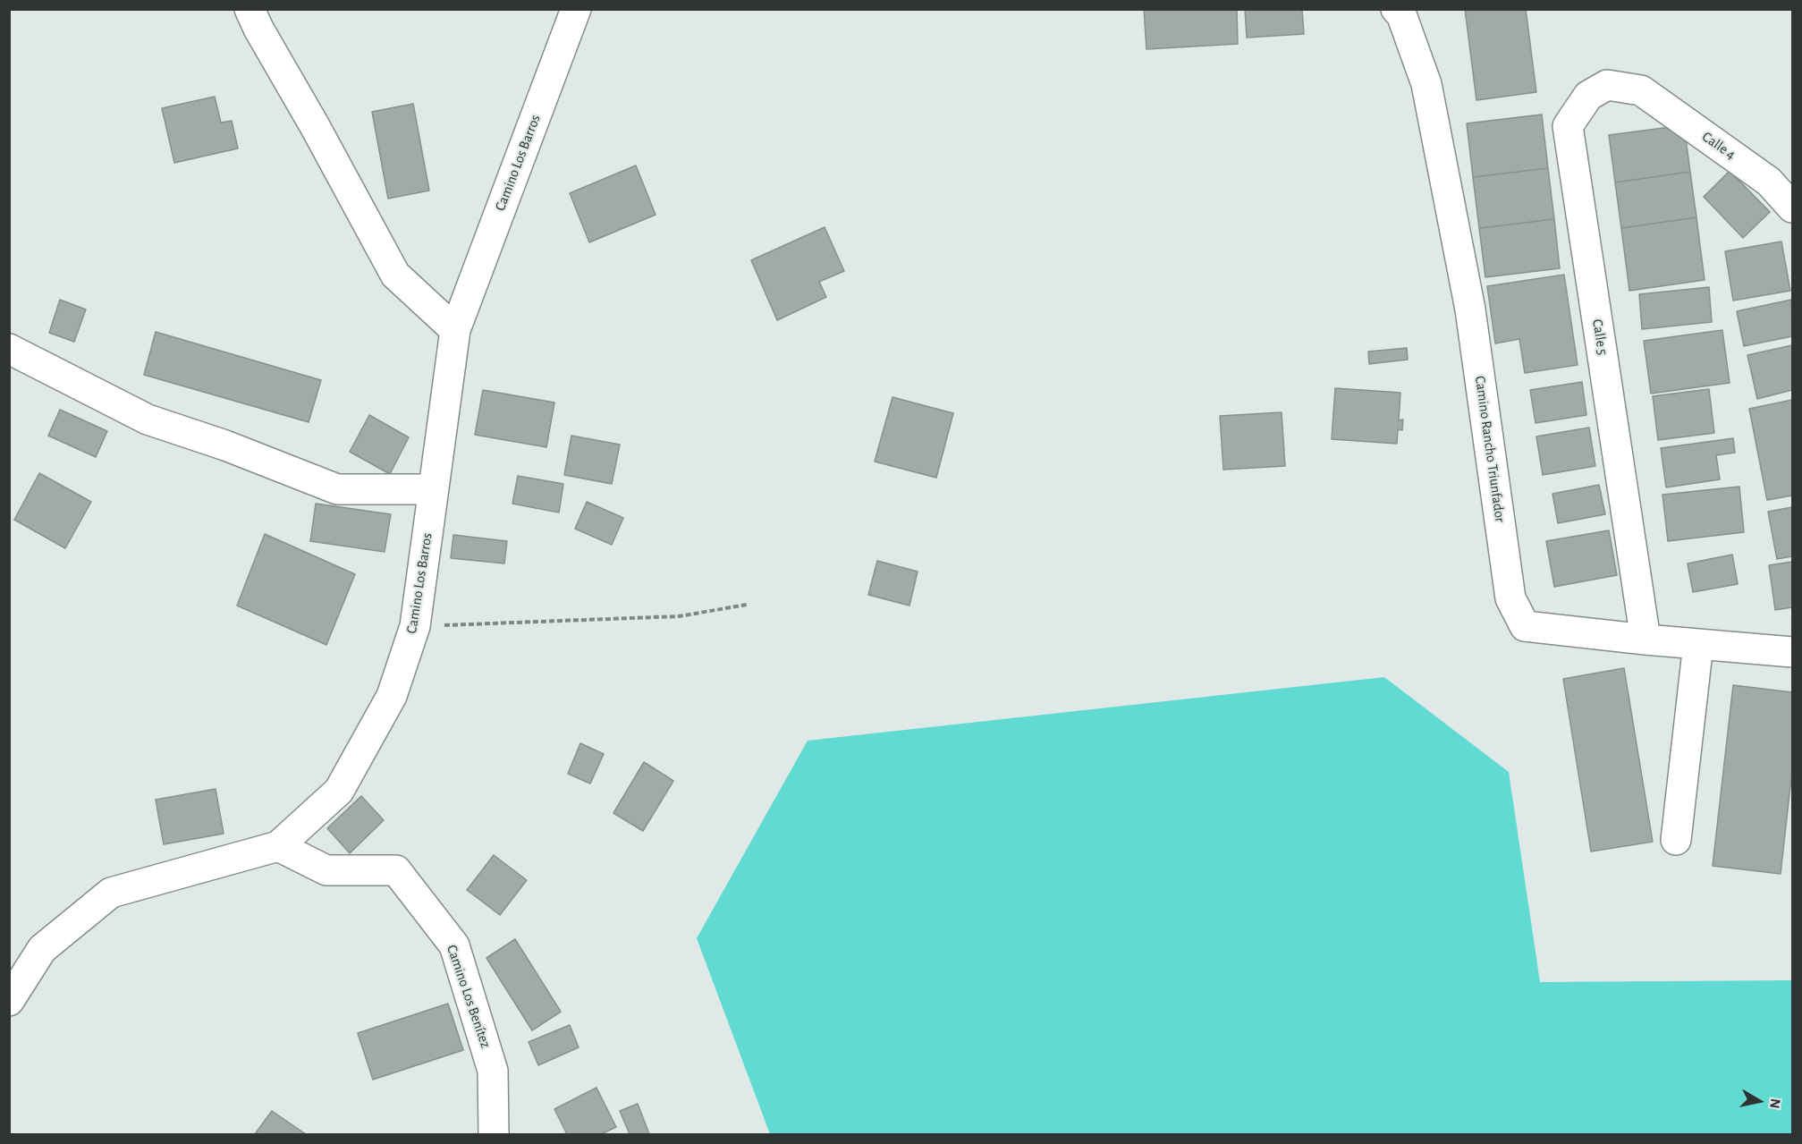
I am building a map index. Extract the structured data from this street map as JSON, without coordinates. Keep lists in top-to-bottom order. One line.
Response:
{"streets":{"street":["Calle 4","Camino Los Barros","Calle 5","Camino Rancho Triunfador","Camino Los Benítez"]},"crossings":[["Calle 4","Calle 5"],["Camino Los Barros","Camino Los Benítez"],["Calle 5","Camino Rancho Triunfador"]],"north":"right"}
